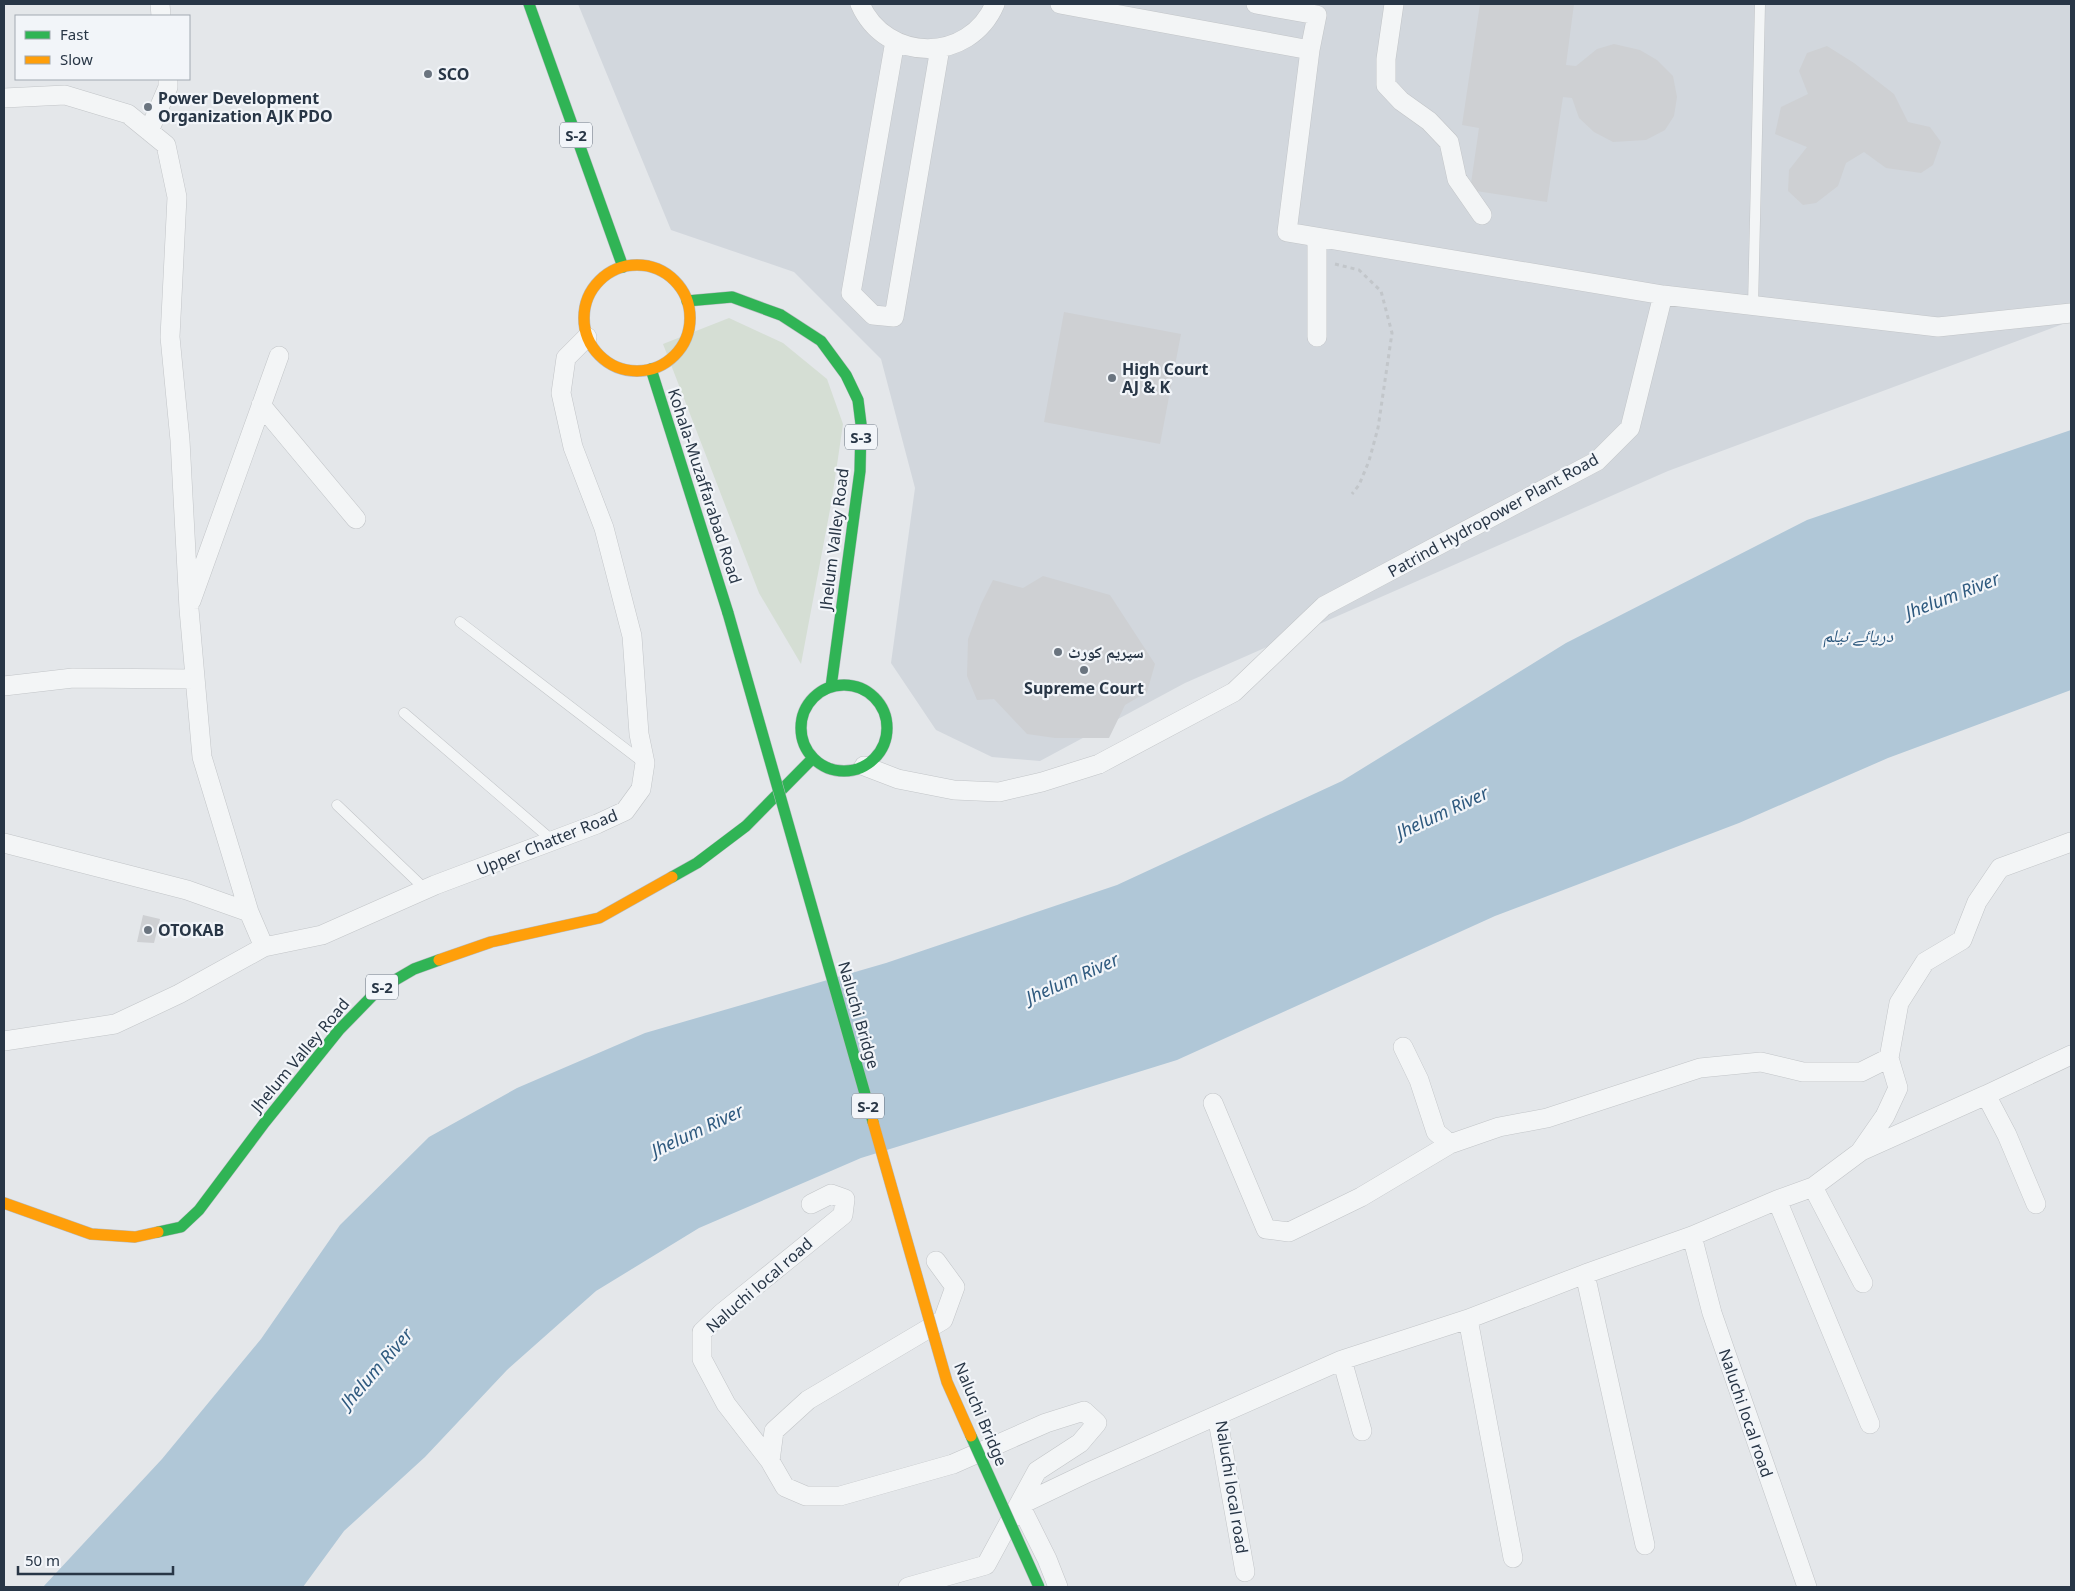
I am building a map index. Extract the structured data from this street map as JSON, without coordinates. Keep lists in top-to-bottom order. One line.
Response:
{"streets":{"highway":["S-2","S-3","Kohala-Muzaffarabad Road","Jhelum Valley Road","Naluchi Bridge"],"street":["Patrind Hydropower Plant Road","Upper Chatter Road","Naluchi local road"]},"crossings":[["S-2","Kohala-Muzaffarabad Road"],["S-2","Jhelum Valley Road"],["S-2","Upper Chatter Road"],["Kohala-Muzaffarabad Road","Jhelum Valley Road"],["Kohala-Muzaffarabad Road","Upper Chatter Road"],["Kohala-Muzaffarabad Road","Naluchi Bridge"],["Patrind Hydropower Plant Road","Jhelum Valley Road"],["Jhelum Valley Road","Upper Chatter Road"]],"water":["Jhelum River","دریائے نیلم"],"places":["SCO","Power Development Organization AJK PDO","High Court AJ & K","سپریم کورٹ","Supreme Court","OTOKAB"],"legend":["Fast","Slow"],"scale_bar":"50 m"}
